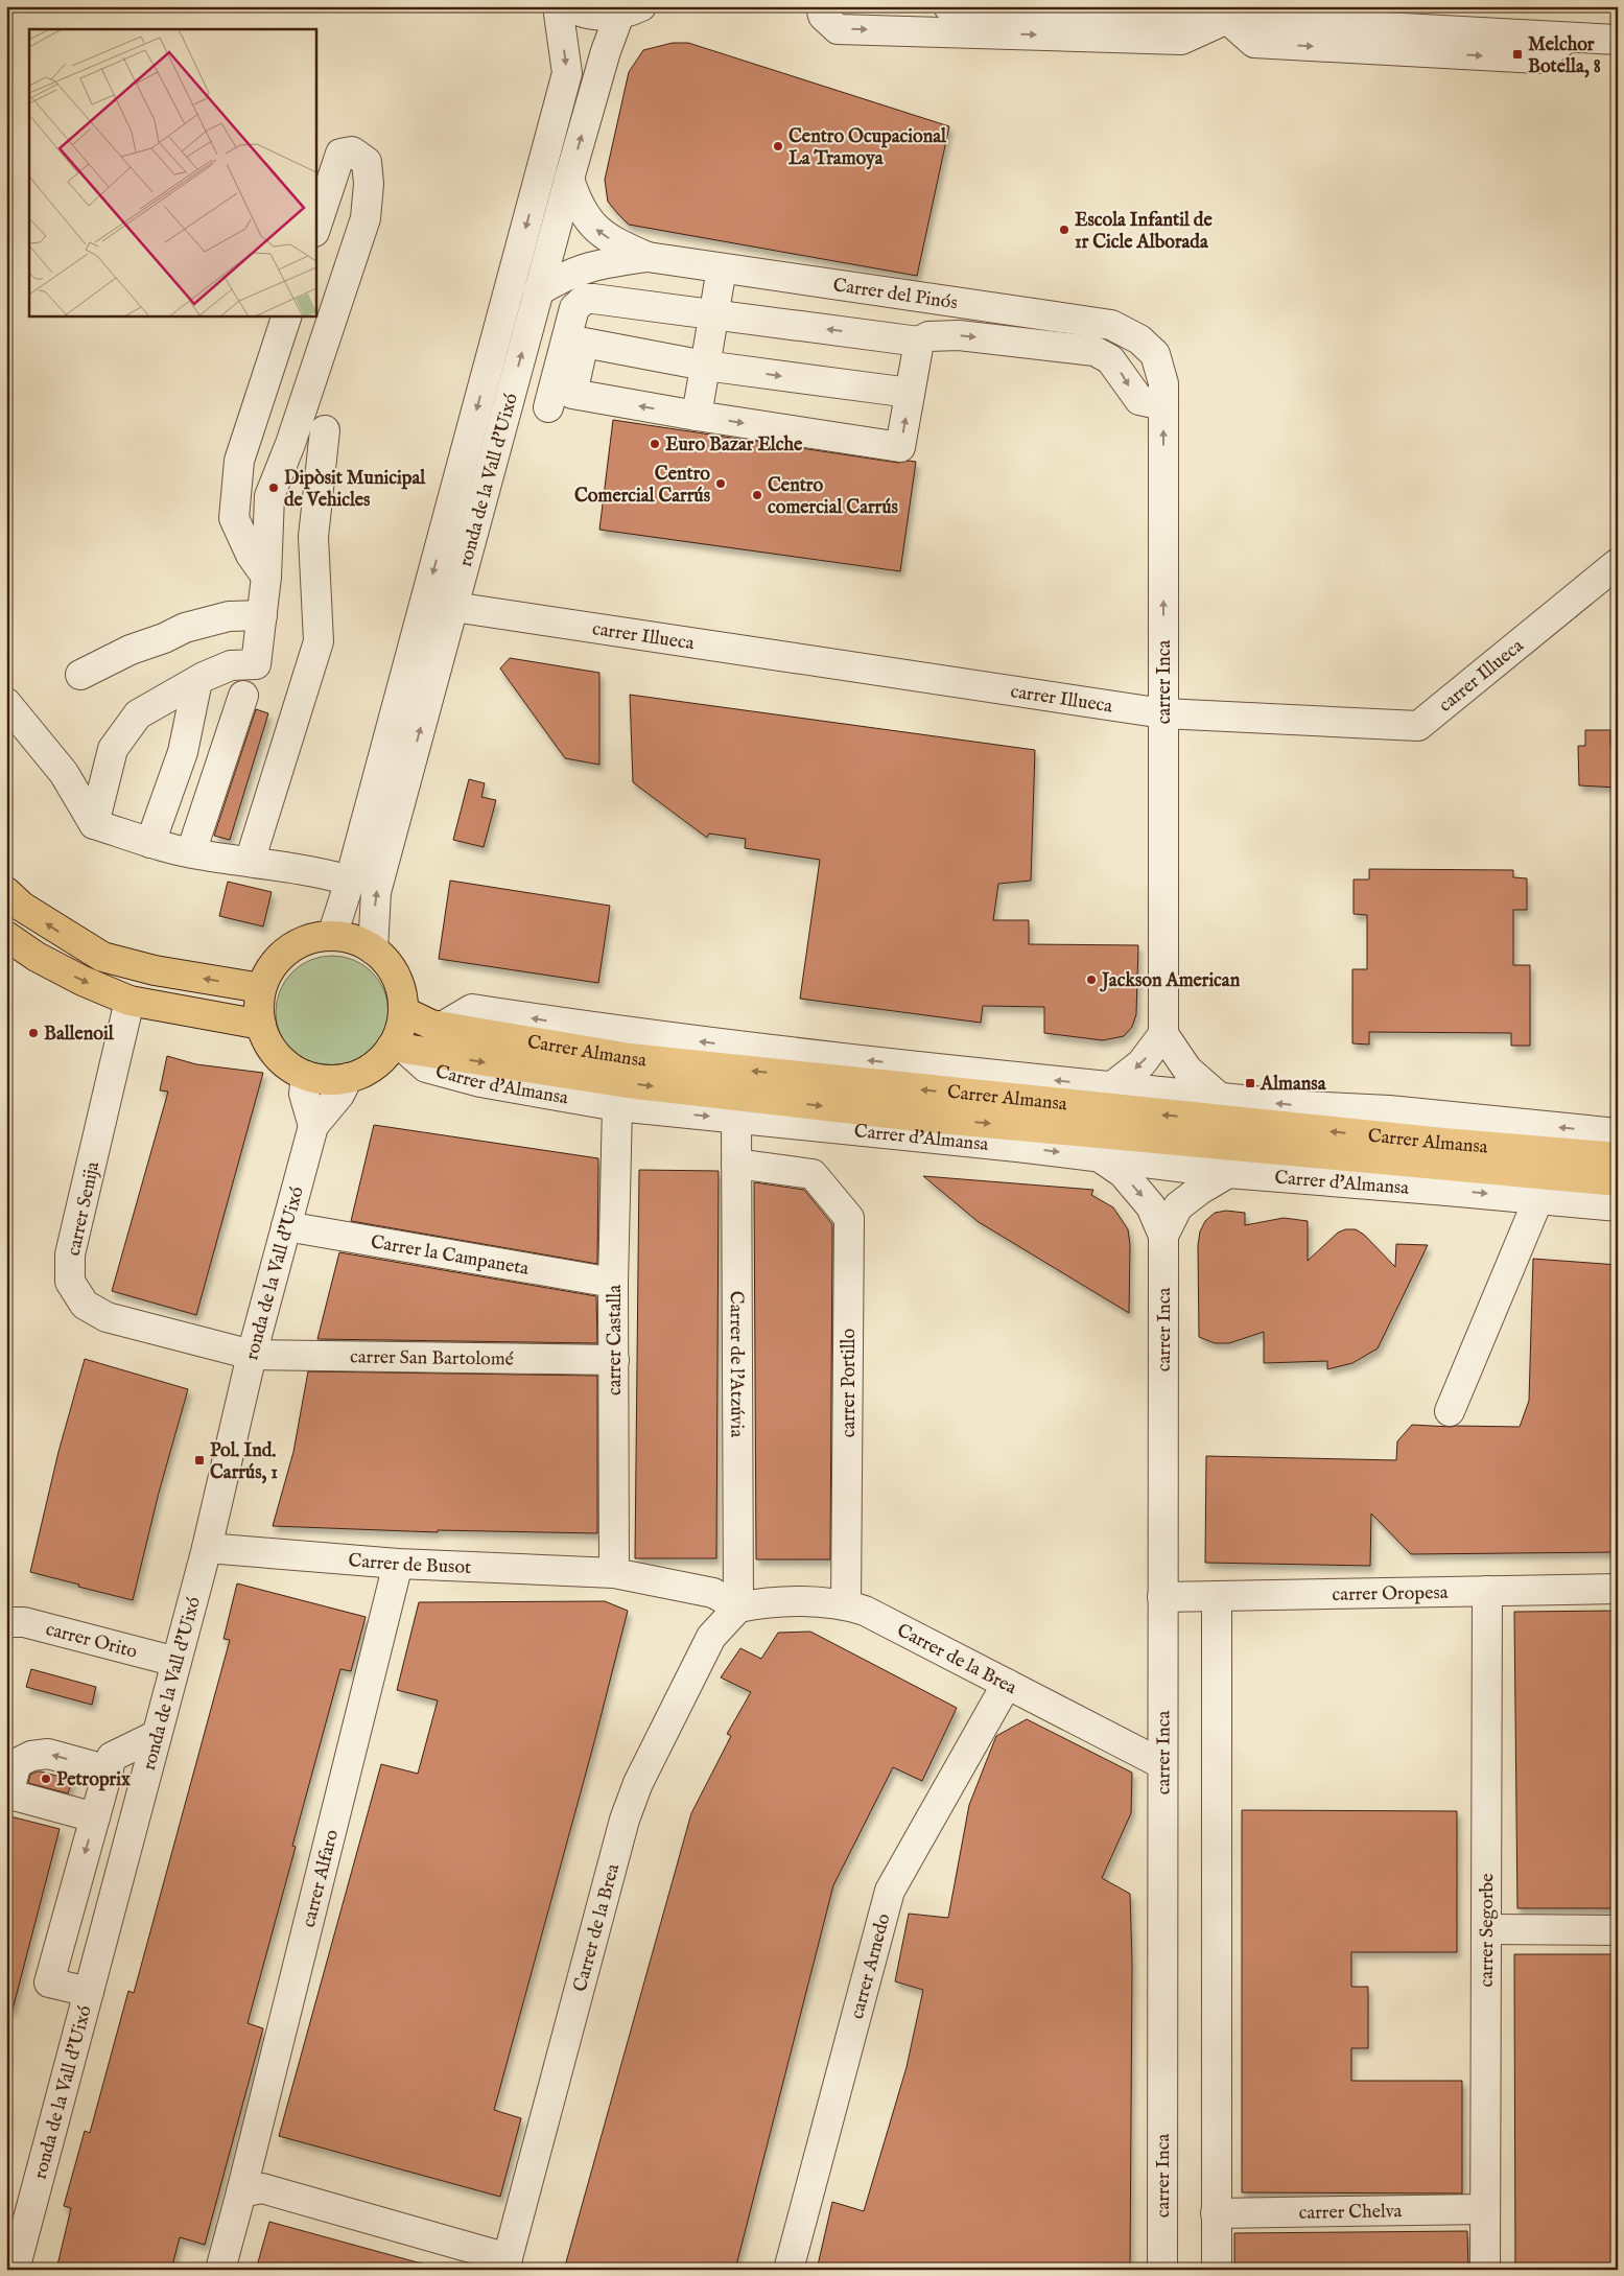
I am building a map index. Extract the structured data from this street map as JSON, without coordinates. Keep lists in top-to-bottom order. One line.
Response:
{"streets":{"main road":["Carrer Almansa","Carrer d'Almansa"],"street":["Carrer del Pinós","ronda de la Vall d'Uixó","carrer Illueca","carrer Inca","carrer Senija","Carrer la Campaneta","carrer Castalla","carrer San Bartolomé","Carrer de l'Atzúvia","carrer Portillo","Carrer de Busot","carrer Oropesa","carrer Orito","Carrer de la Brea","carrer Alfaro","carrer Segorbe","carrer Arnedo","carrer Chelva"]},"crossings":[["Carrer del Pinós","ronda de la Vall d'Uixó"],["Carrer del Pinós","carrer Inca"],["ronda de la Vall d'Uixó","carrer Illueca"],["ronda de la Vall d'Uixó","Carrer Almansa"],["ronda de la Vall d'Uixó","Carrer d'Almansa"],["ronda de la Vall d'Uixó","carrer Senija"],["ronda de la Vall d'Uixó","Carrer la Campaneta"],["ronda de la Vall d'Uixó","carrer San Bartolomé"],["ronda de la Vall d'Uixó","Carrer de Busot"],["ronda de la Vall d'Uixó","carrer Orito"],["carrer Illueca","carrer Inca"],["carrer Inca","carrer Oropesa"],["carrer Inca","Carrer de la Brea"],["Carrer Almansa","Carrer d'Almansa"],["Carrer d'Almansa","carrer Castalla"],["Carrer d'Almansa","Carrer de l'Atzúvia"],["carrer Senija","carrer San Bartolomé"],["Carrer la Campaneta","carrer Castalla"],["carrer Castalla","carrer San Bartolomé"],["carrer Castalla","Carrer de Busot"],["Carrer de l'Atzúvia","carrer Portillo"],["Carrer de l'Atzúvia","Carrer de la Brea"],["carrer Portillo","Carrer de la Brea"],["Carrer de Busot","carrer Alfaro"],["carrer Oropesa","carrer Segorbe"],["Carrer de la Brea","carrer Arnedo"],["carrer Segorbe","carrer Chelva"]],"one_way":["Carrer Almansa"],"places":{"transit":["Melchor Botella, 8","Almansa","Pol. Ind. Carrús, 1"],"other":["Centro Ocupacional La Tramoya","Escola Infantil de 1r Cicle Alborada","Euro Bazar Elche","Centro Comercial Carrús","Dipòsit Municipal de Vehicles","Centro comercial Carrús","Jackson American","Ballenoil","Petroprix"]}}
